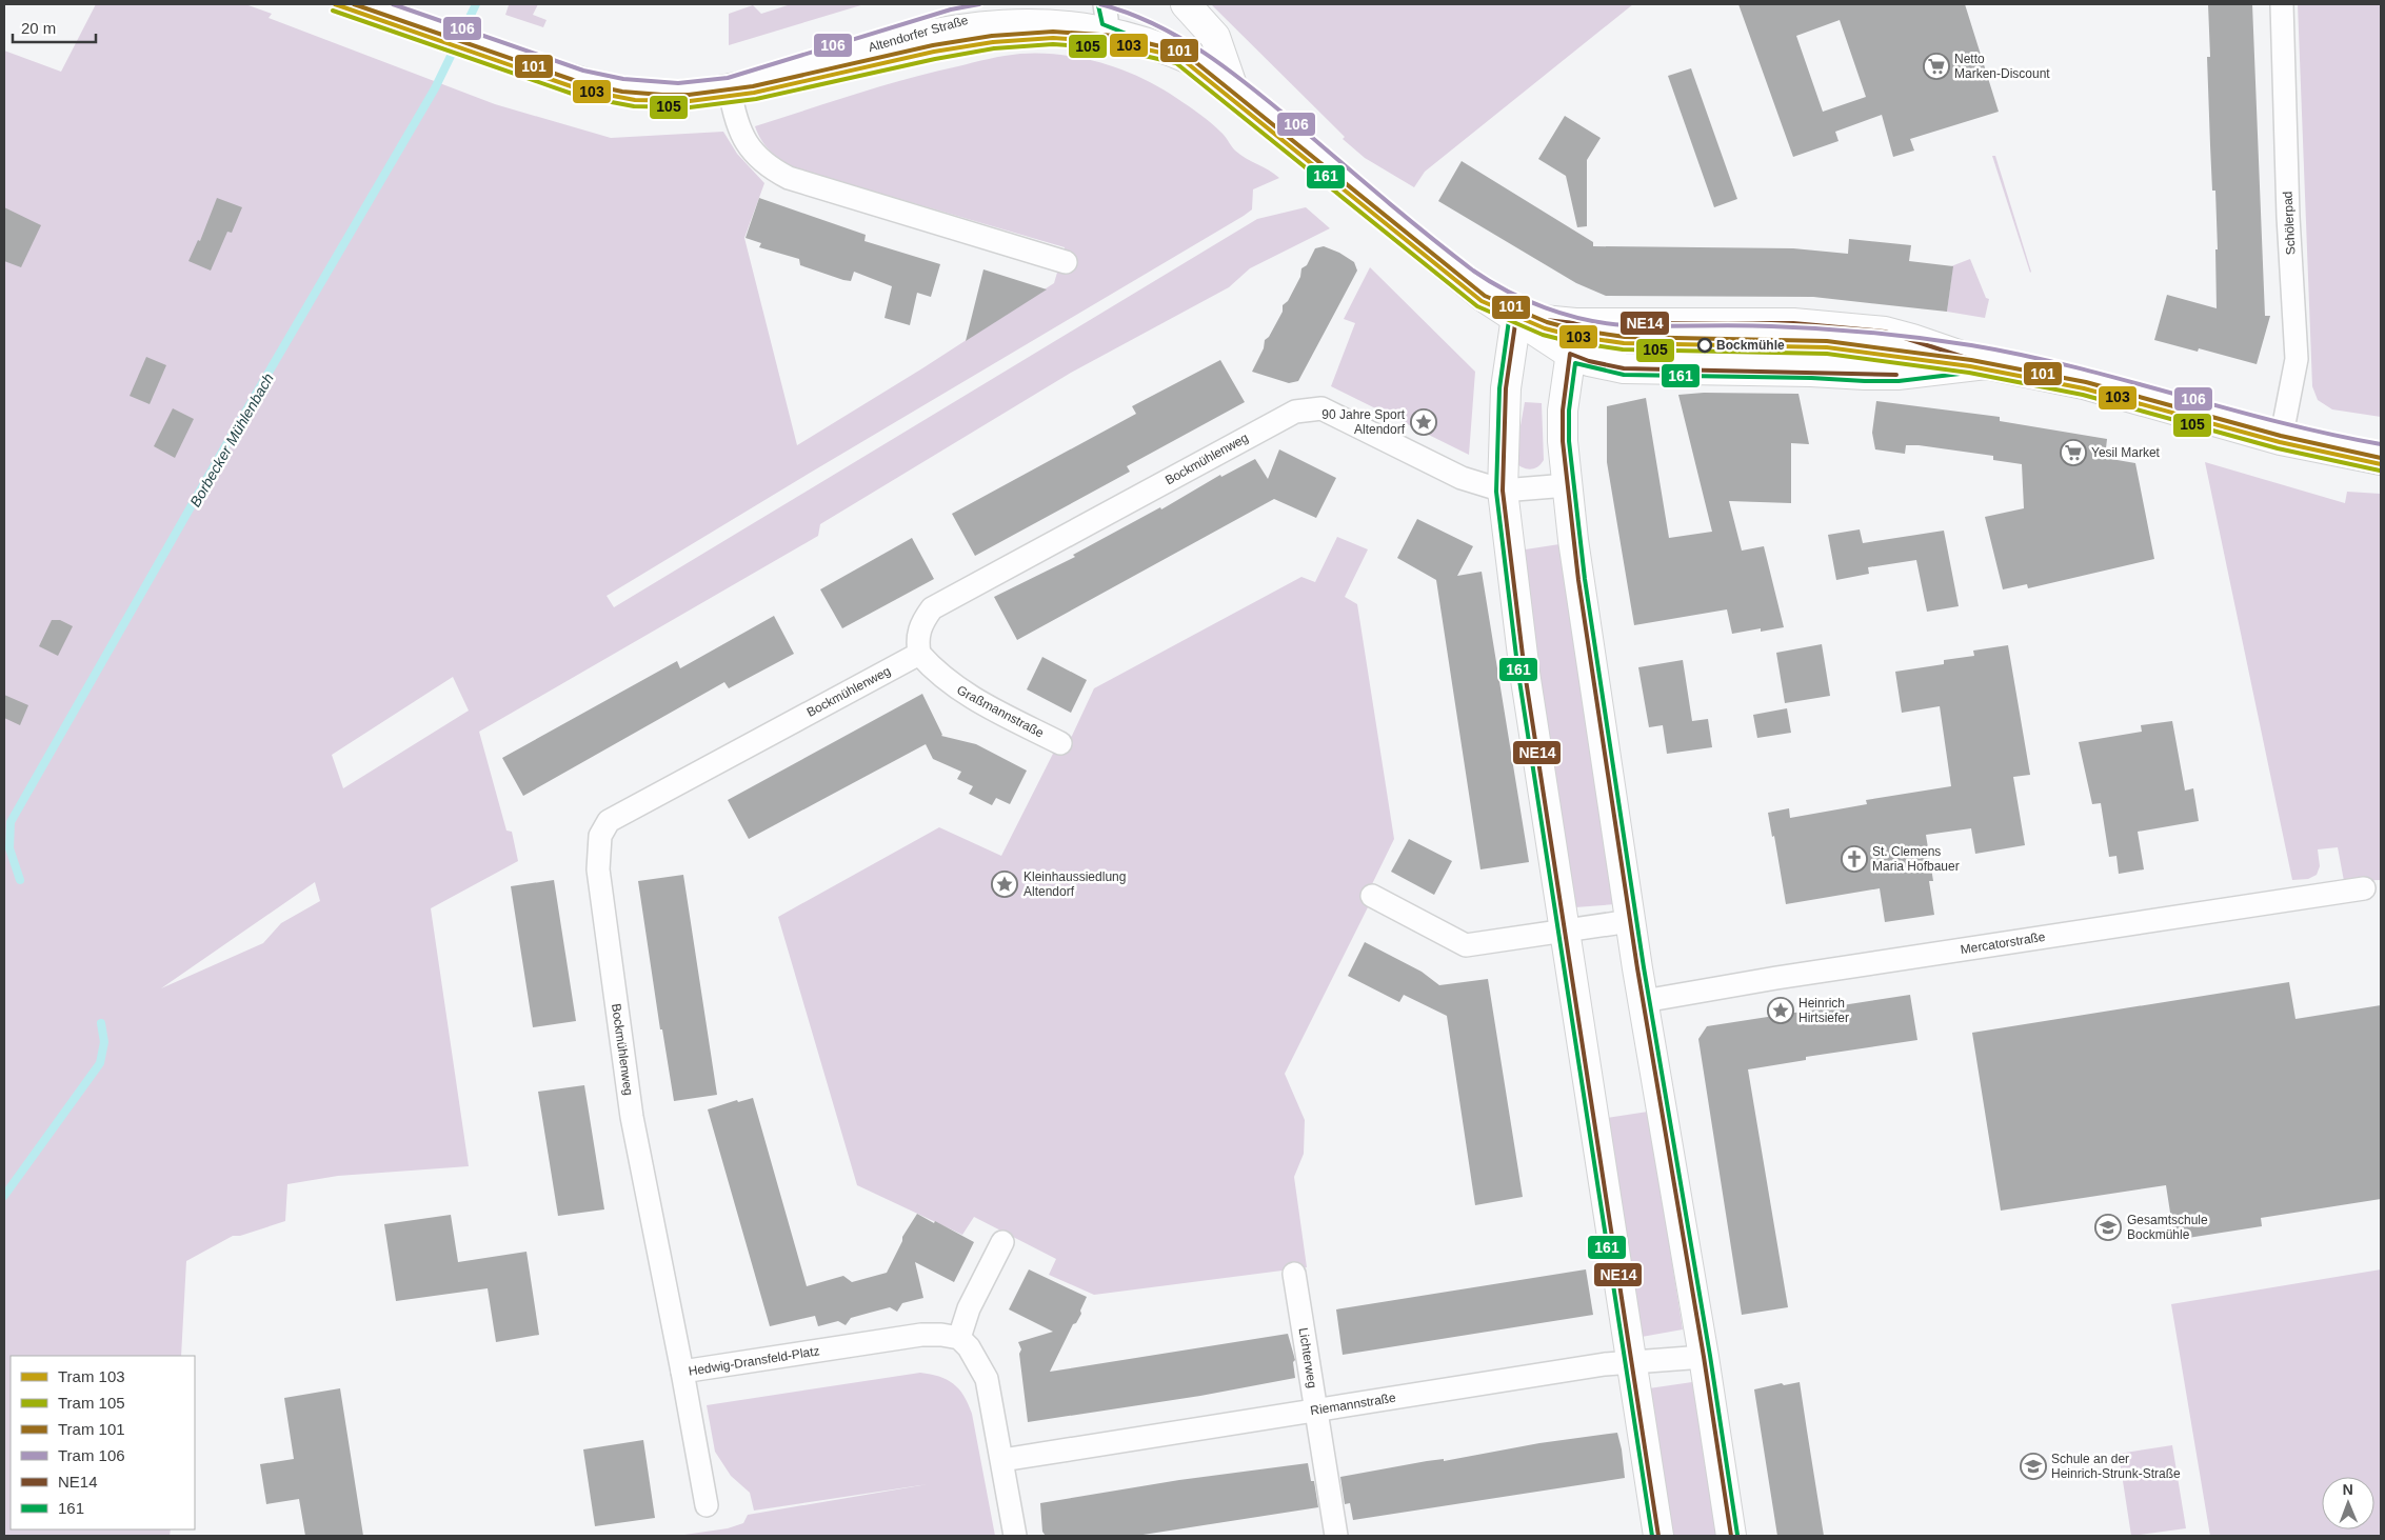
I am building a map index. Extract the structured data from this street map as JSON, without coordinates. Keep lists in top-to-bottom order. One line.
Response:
{"streets":{"main road":["Altendorfer Straße"],"street":["Schölerpad","Bockmühlenweg","Graßmannstraße","Mercatorstraße","Lichterweg","Hedwig-Dransfeld-Platz","Riemannstraße"]},"crossings":[["Altendorfer Straße","Schölerpad"],["Bockmühlenweg","Graßmannstraße"],["Bockmühlenweg","Hedwig-Dransfeld-Platz"],["Lichterweg","Riemannstraße"]],"water":["Borbecker Mühlenbach"],"places":{"supermarket":["Netto Marken-Discount","Yesil Market"],"other":["Bockmühle"],"place":["90 Jahre Sport Altendorf","Kleinhaussiedlung Altendorf","Heinrich Hirtsiefer"],"church":["St. Clemens Maria Hofbauer"],"school or university":["Gesamtschule Bockmühle","Schule an der Heinrich-Strunk-Straße"]},"lines":["tram line 103","tram line 101","tram line 106","transit line 161","tram line 105","transit line NE14"],"legend":["Tram 103","Tram 105","Tram 101","Tram 106","NE14","161"],"scale_bar":"20 m","north":"top"}
